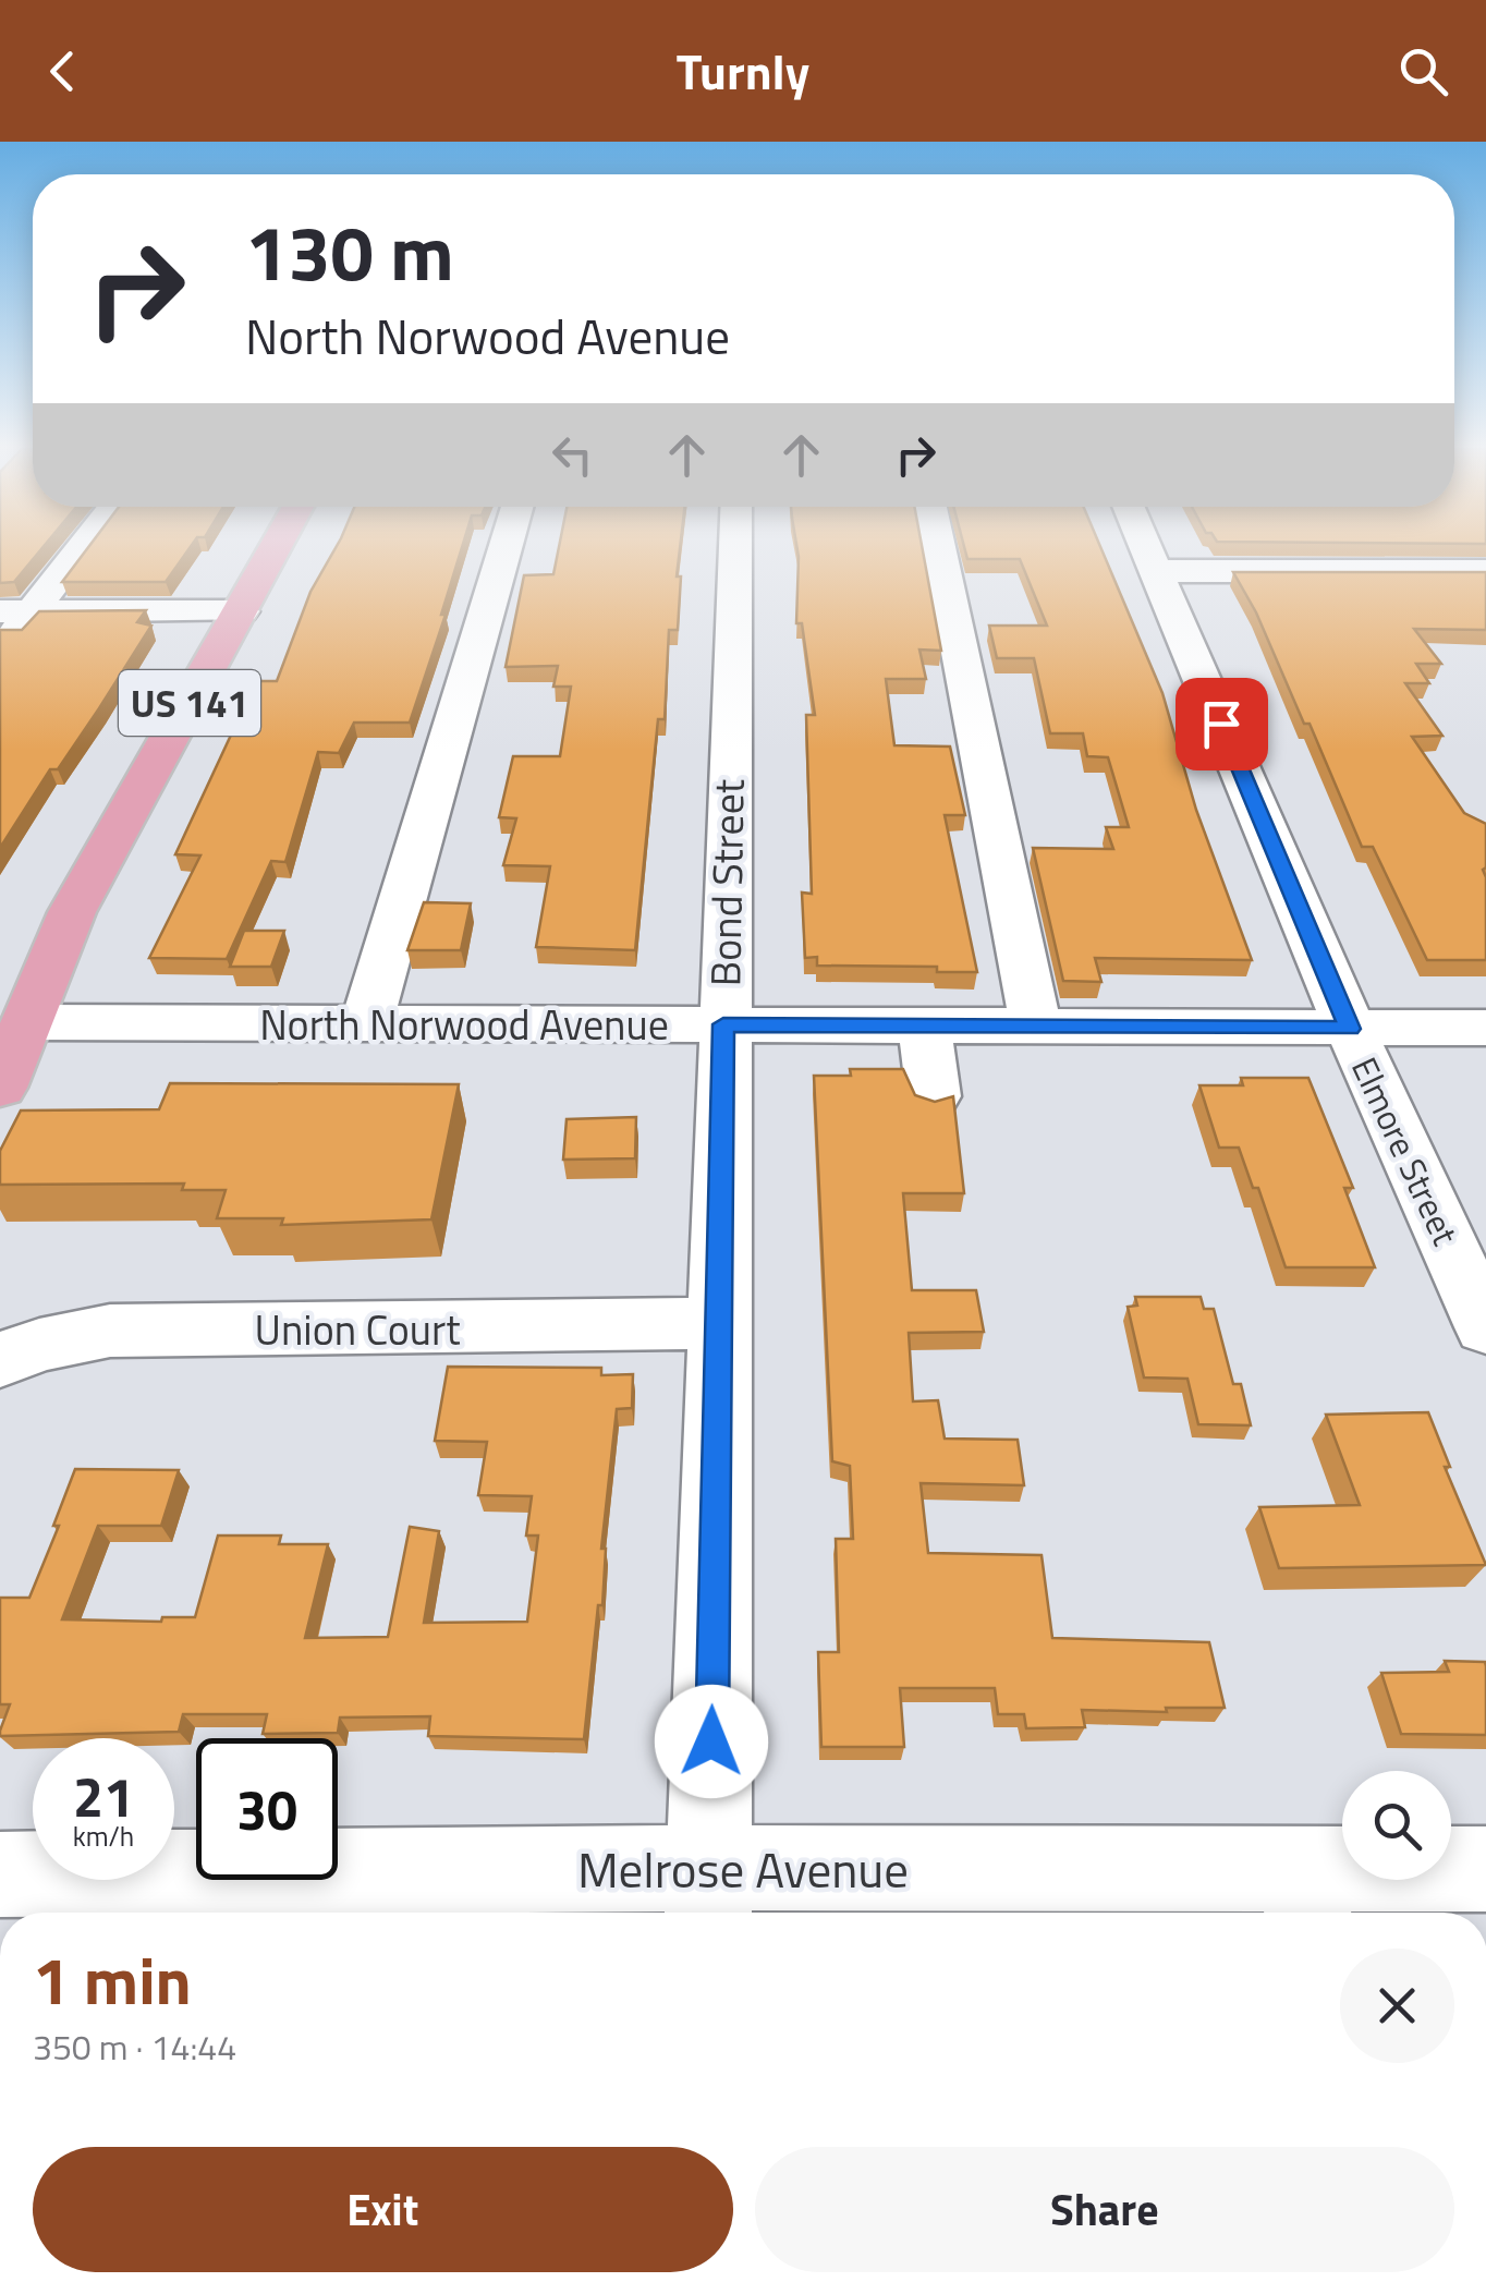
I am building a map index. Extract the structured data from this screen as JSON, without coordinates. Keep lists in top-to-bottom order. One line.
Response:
{"streets":{"main road":["US 141"],"street":["Bond Street","North Norwood Avenue","Elmore Street","Union Court","Melrose Avenue"]},"crossings":[["US 141","North Norwood Avenue"],["Bond Street","North Norwood Avenue"],["Bond Street","Union Court"],["Bond Street","Melrose Avenue"],["North Norwood Avenue","Elmore Street"]],"page":{"header":"Turnly","turn":["130 m","North Norwood Avenue"],"speed":"21 km/h","limit":"30","heading":["1 min","350 m · 14:44"],"buttons":["Exit","Share"]}}
